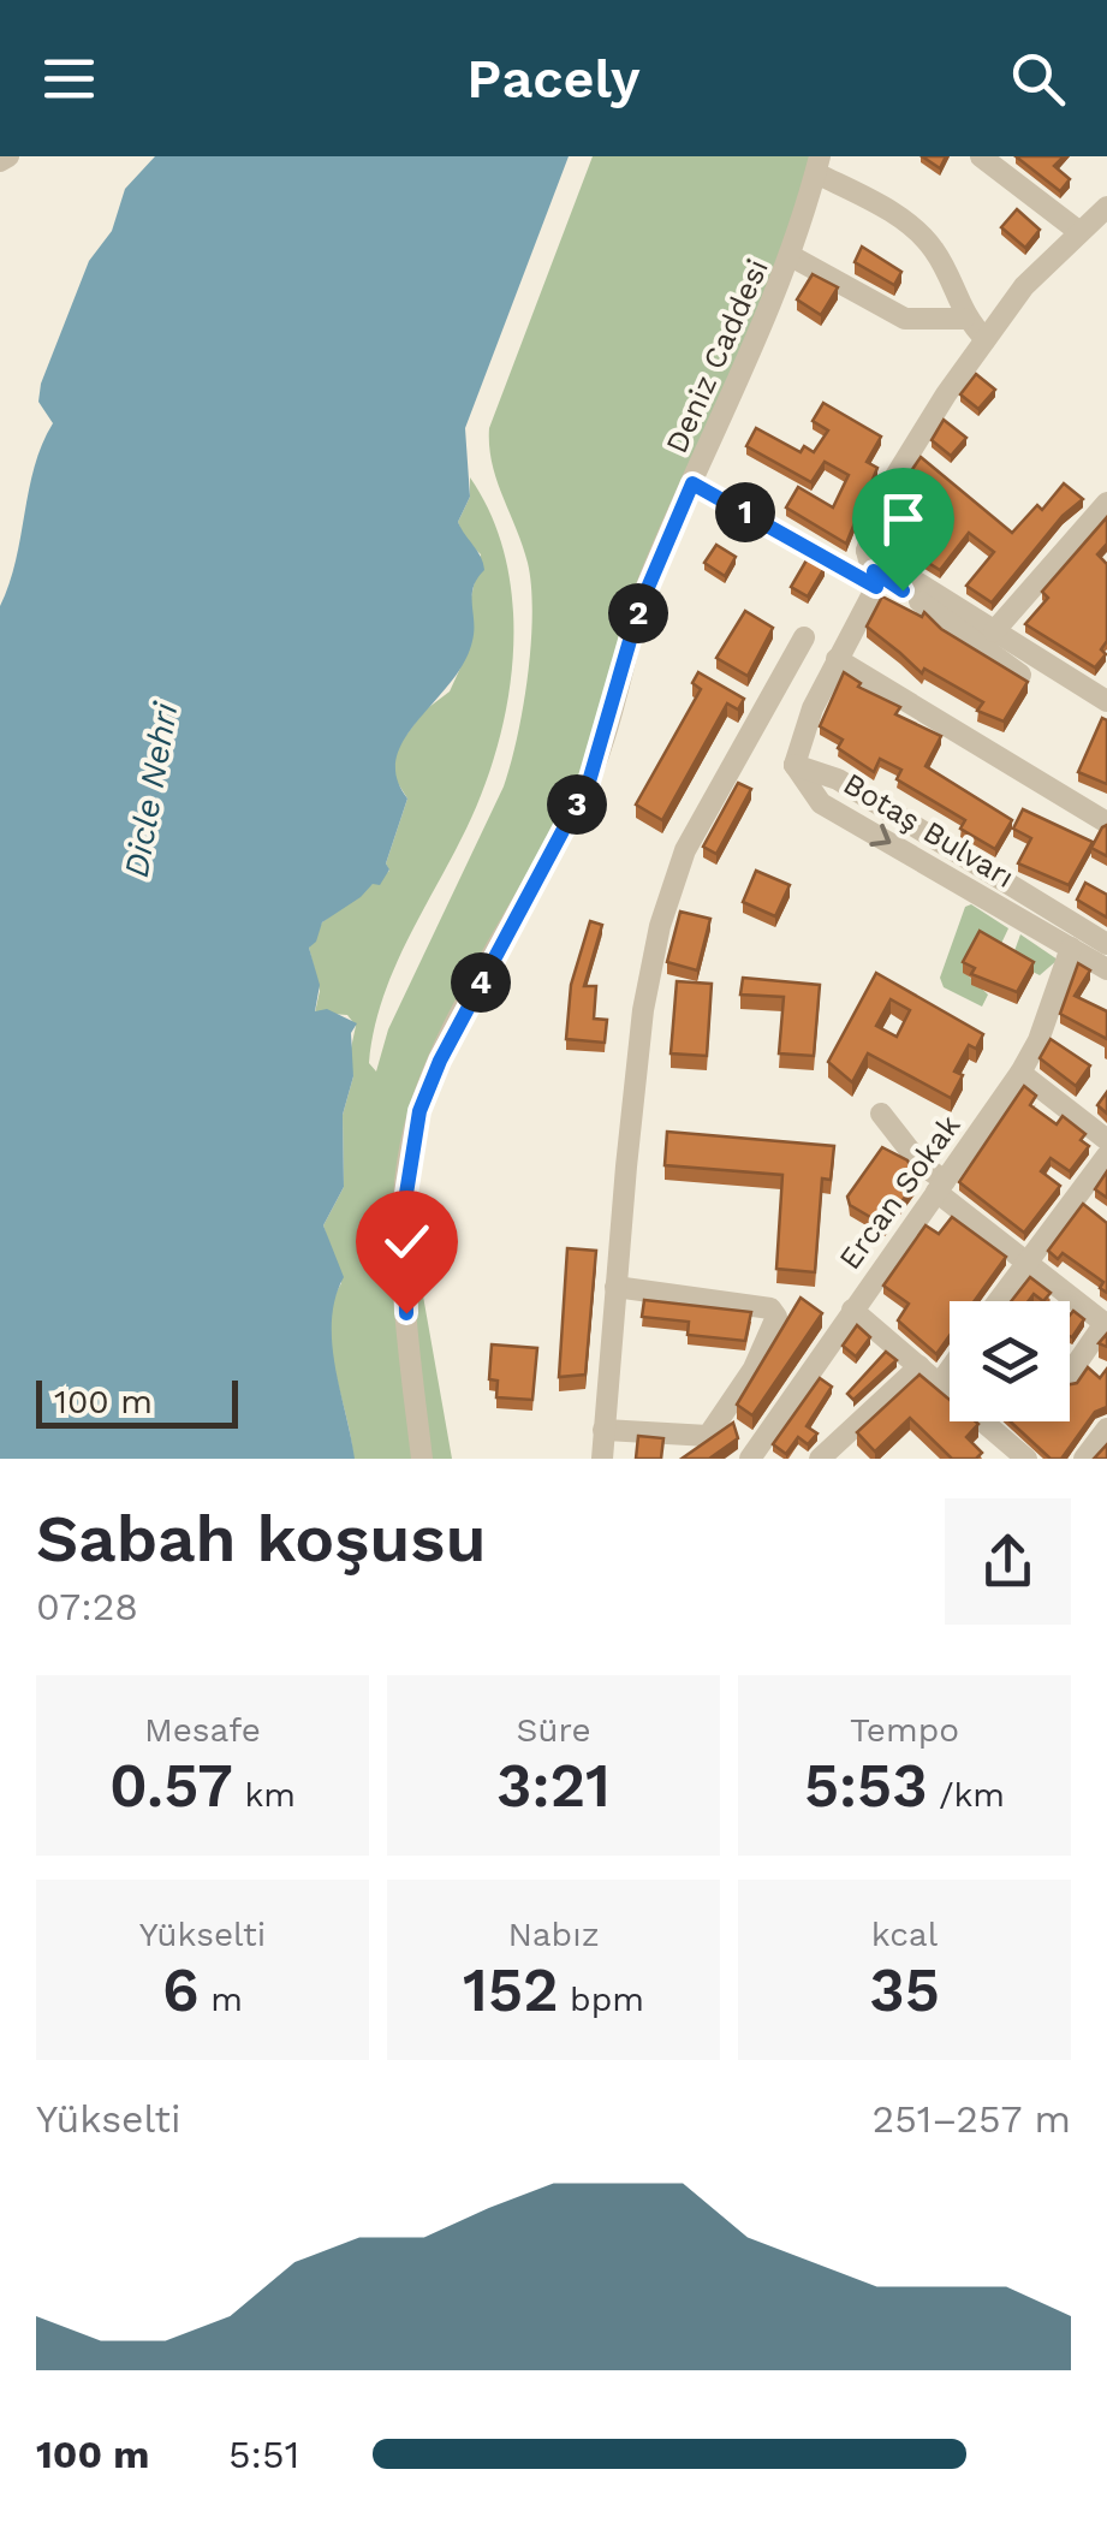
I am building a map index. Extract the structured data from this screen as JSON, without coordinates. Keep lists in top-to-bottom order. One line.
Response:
{"streets":{"street":["Deniz Caddesi","Botaş Bulvarı","Ercan Sokak"]},"crossings":[["Botaş Bulvarı","Ercan Sokak"]],"water":["Dicle Nehri"],"scale_bar":"100 m","page":{"header":"Pacely","pins":["1","2","3","4"],"scale":"100 m","heading":["Sabah koşusu","07:28"],"stats":[["Mesafe","0.57 km"],["Süre","3:21"],["Tempo","5:53 /km"],["Yükselti","6 m"],["Nabız","152 bpm"],["kcal","35"]],"chart":["Yükselti","251–257 m"],"list":[{"name":"100 m","note":"5:51"}]}}
